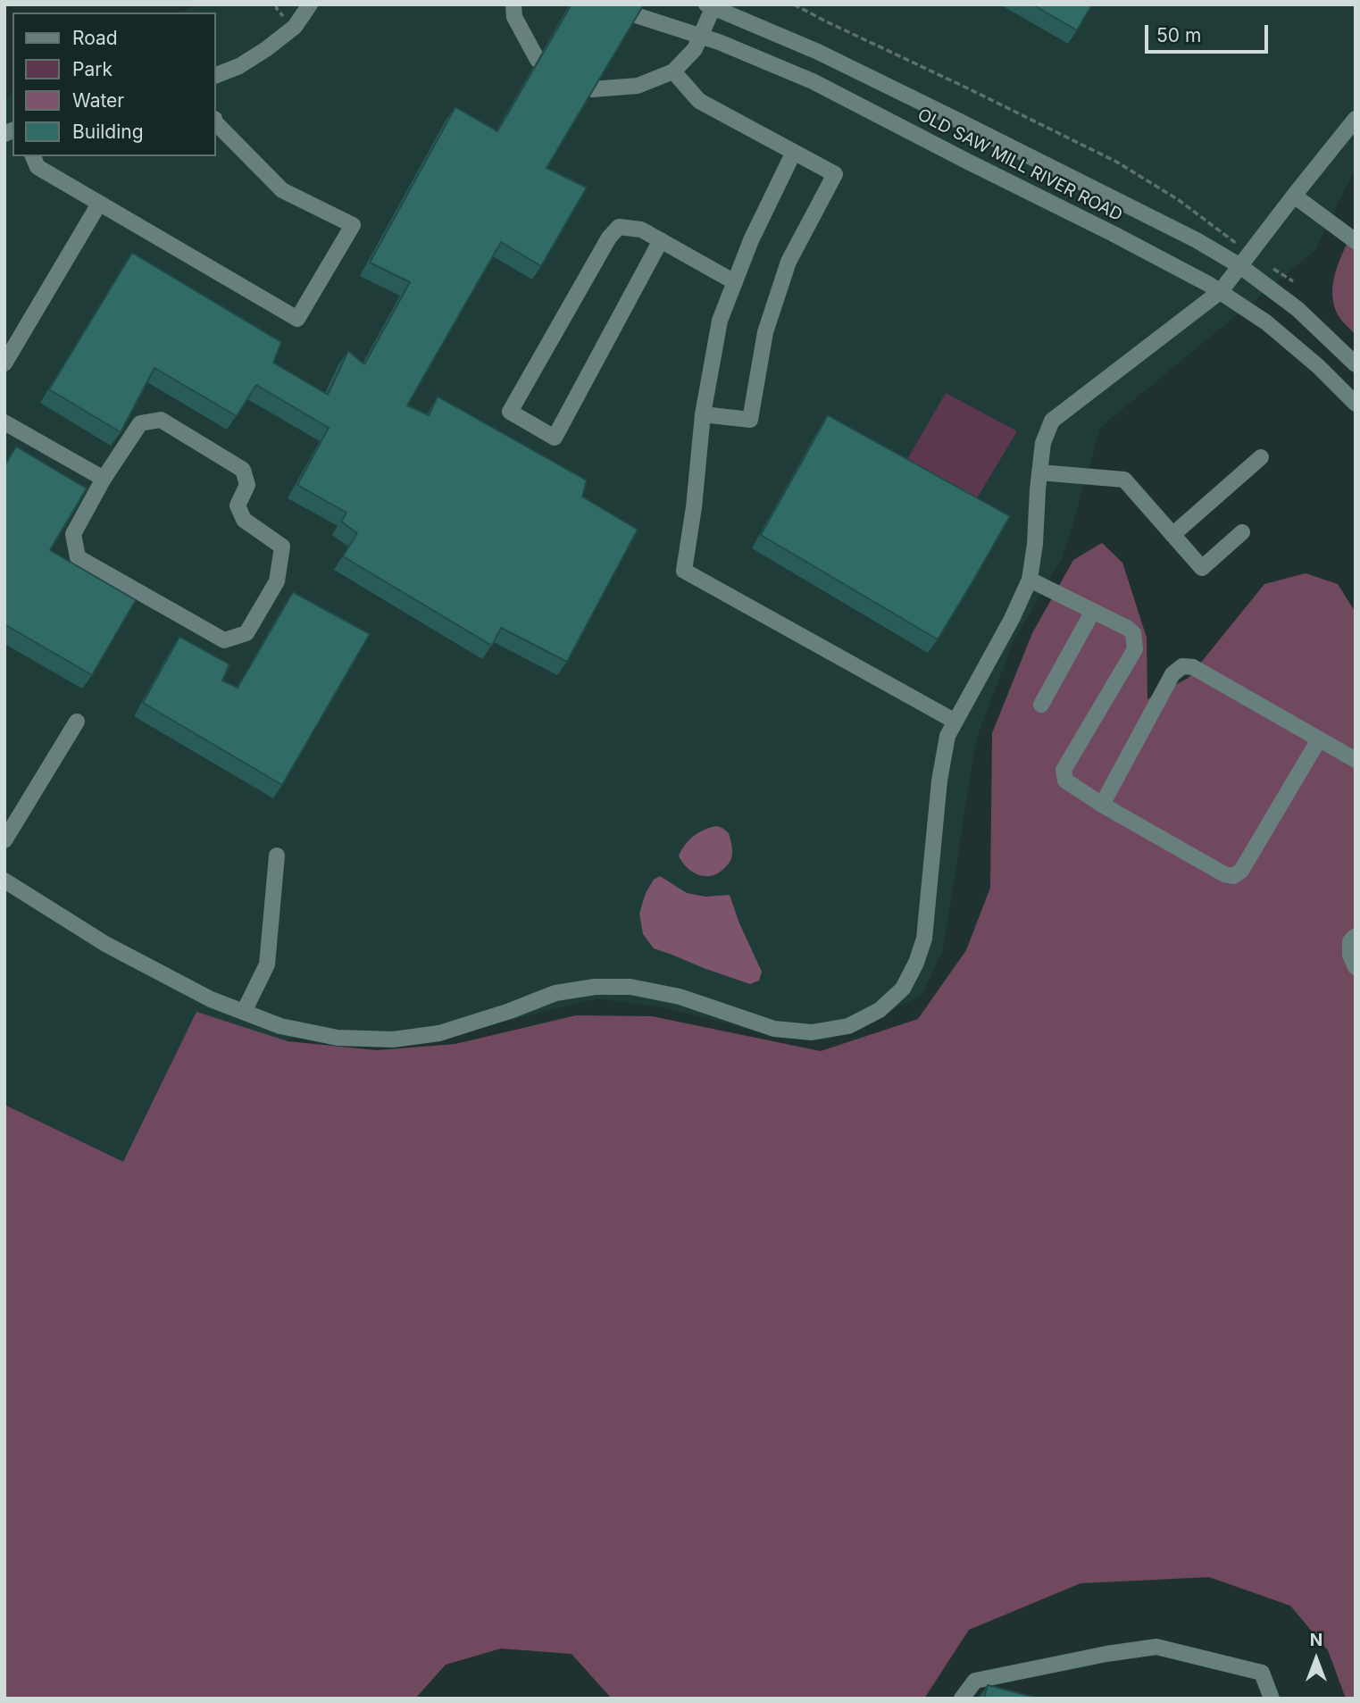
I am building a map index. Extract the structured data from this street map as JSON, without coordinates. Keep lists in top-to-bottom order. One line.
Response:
{"streets":{"street":["OLD SAW MILL RIVER ROAD"]},"legend":["Road","Park","Water","Building"],"scale_bar":"50 m","north":"top"}
